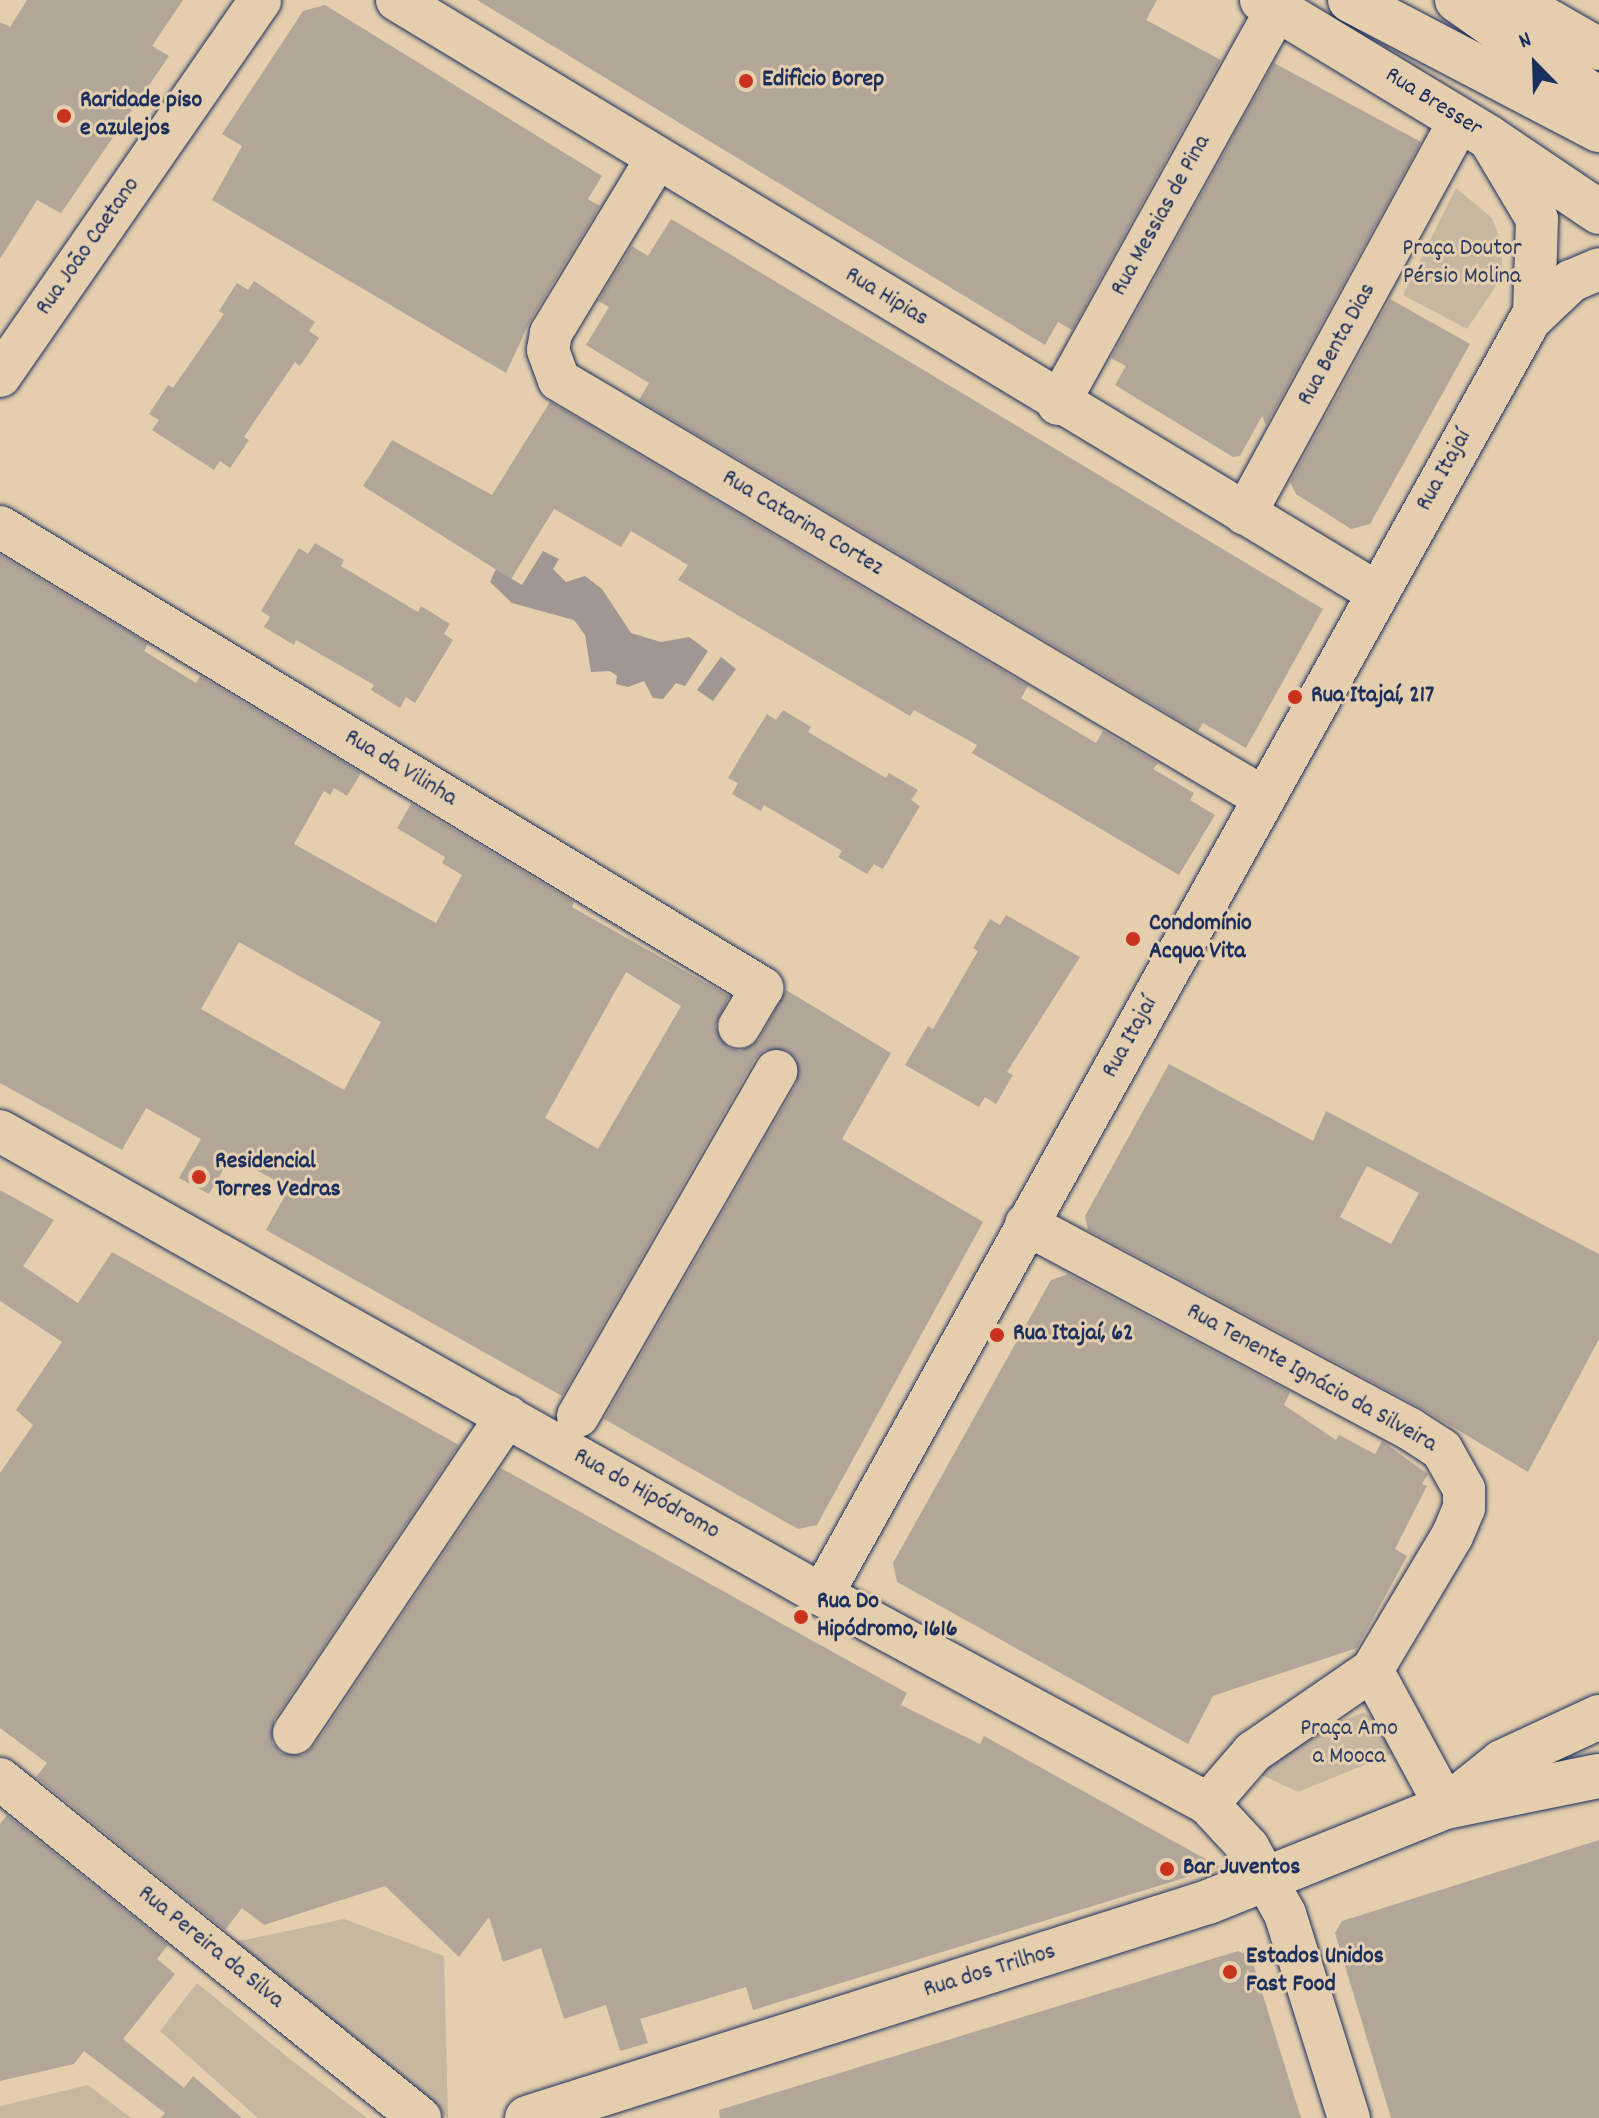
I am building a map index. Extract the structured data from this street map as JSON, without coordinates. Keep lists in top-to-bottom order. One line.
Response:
{"streets":{"main road":["Rua Bresser","Rua dos Trilhos"],"street":["Rua Messias de Pina","Rua João Caetano","Rua Hipias","Rua Benta Dias","Rua Itajaí","Rua Catarina Cortez","Rua da Vilinha","Rua Tenente Ignácio da Silveira","Rua do Hipódromo","Rua Pereira da Silva"]},"crossings":[["Rua Bresser","Rua Messias de Pina"],["Rua Bresser","Rua Benta Dias"],["Rua Bresser","Rua Itajaí"],["Rua Messias de Pina","Rua Hipias"],["Rua Hipias","Rua Benta Dias"],["Rua Hipias","Rua Itajaí"],["Rua Hipias","Rua Catarina Cortez"],["Rua Benta Dias","Rua Itajaí"],["Rua Itajaí","Rua Catarina Cortez"],["Rua Itajaí","Rua Tenente Ignácio da Silveira"],["Rua Itajaí","Rua do Hipódromo"],["Rua Tenente Ignácio da Silveira","Rua do Hipódromo"],["Rua do Hipódromo","Rua dos Trilhos"]],"parks":["Praça Doutor Pérsio Molina","Praça Amo a Mooca"],"places":["Edifìcio Borep","Raridade piso e azulejos","Rua Itajaí, 217","Condomínio Acqua Vita","Residencial Torres Vedras","Rua Itajaí, 62","Rua Do Hipódromo, 1616","Bar Juventos","Estados Unidos Fast Food"],"north":"top left"}
